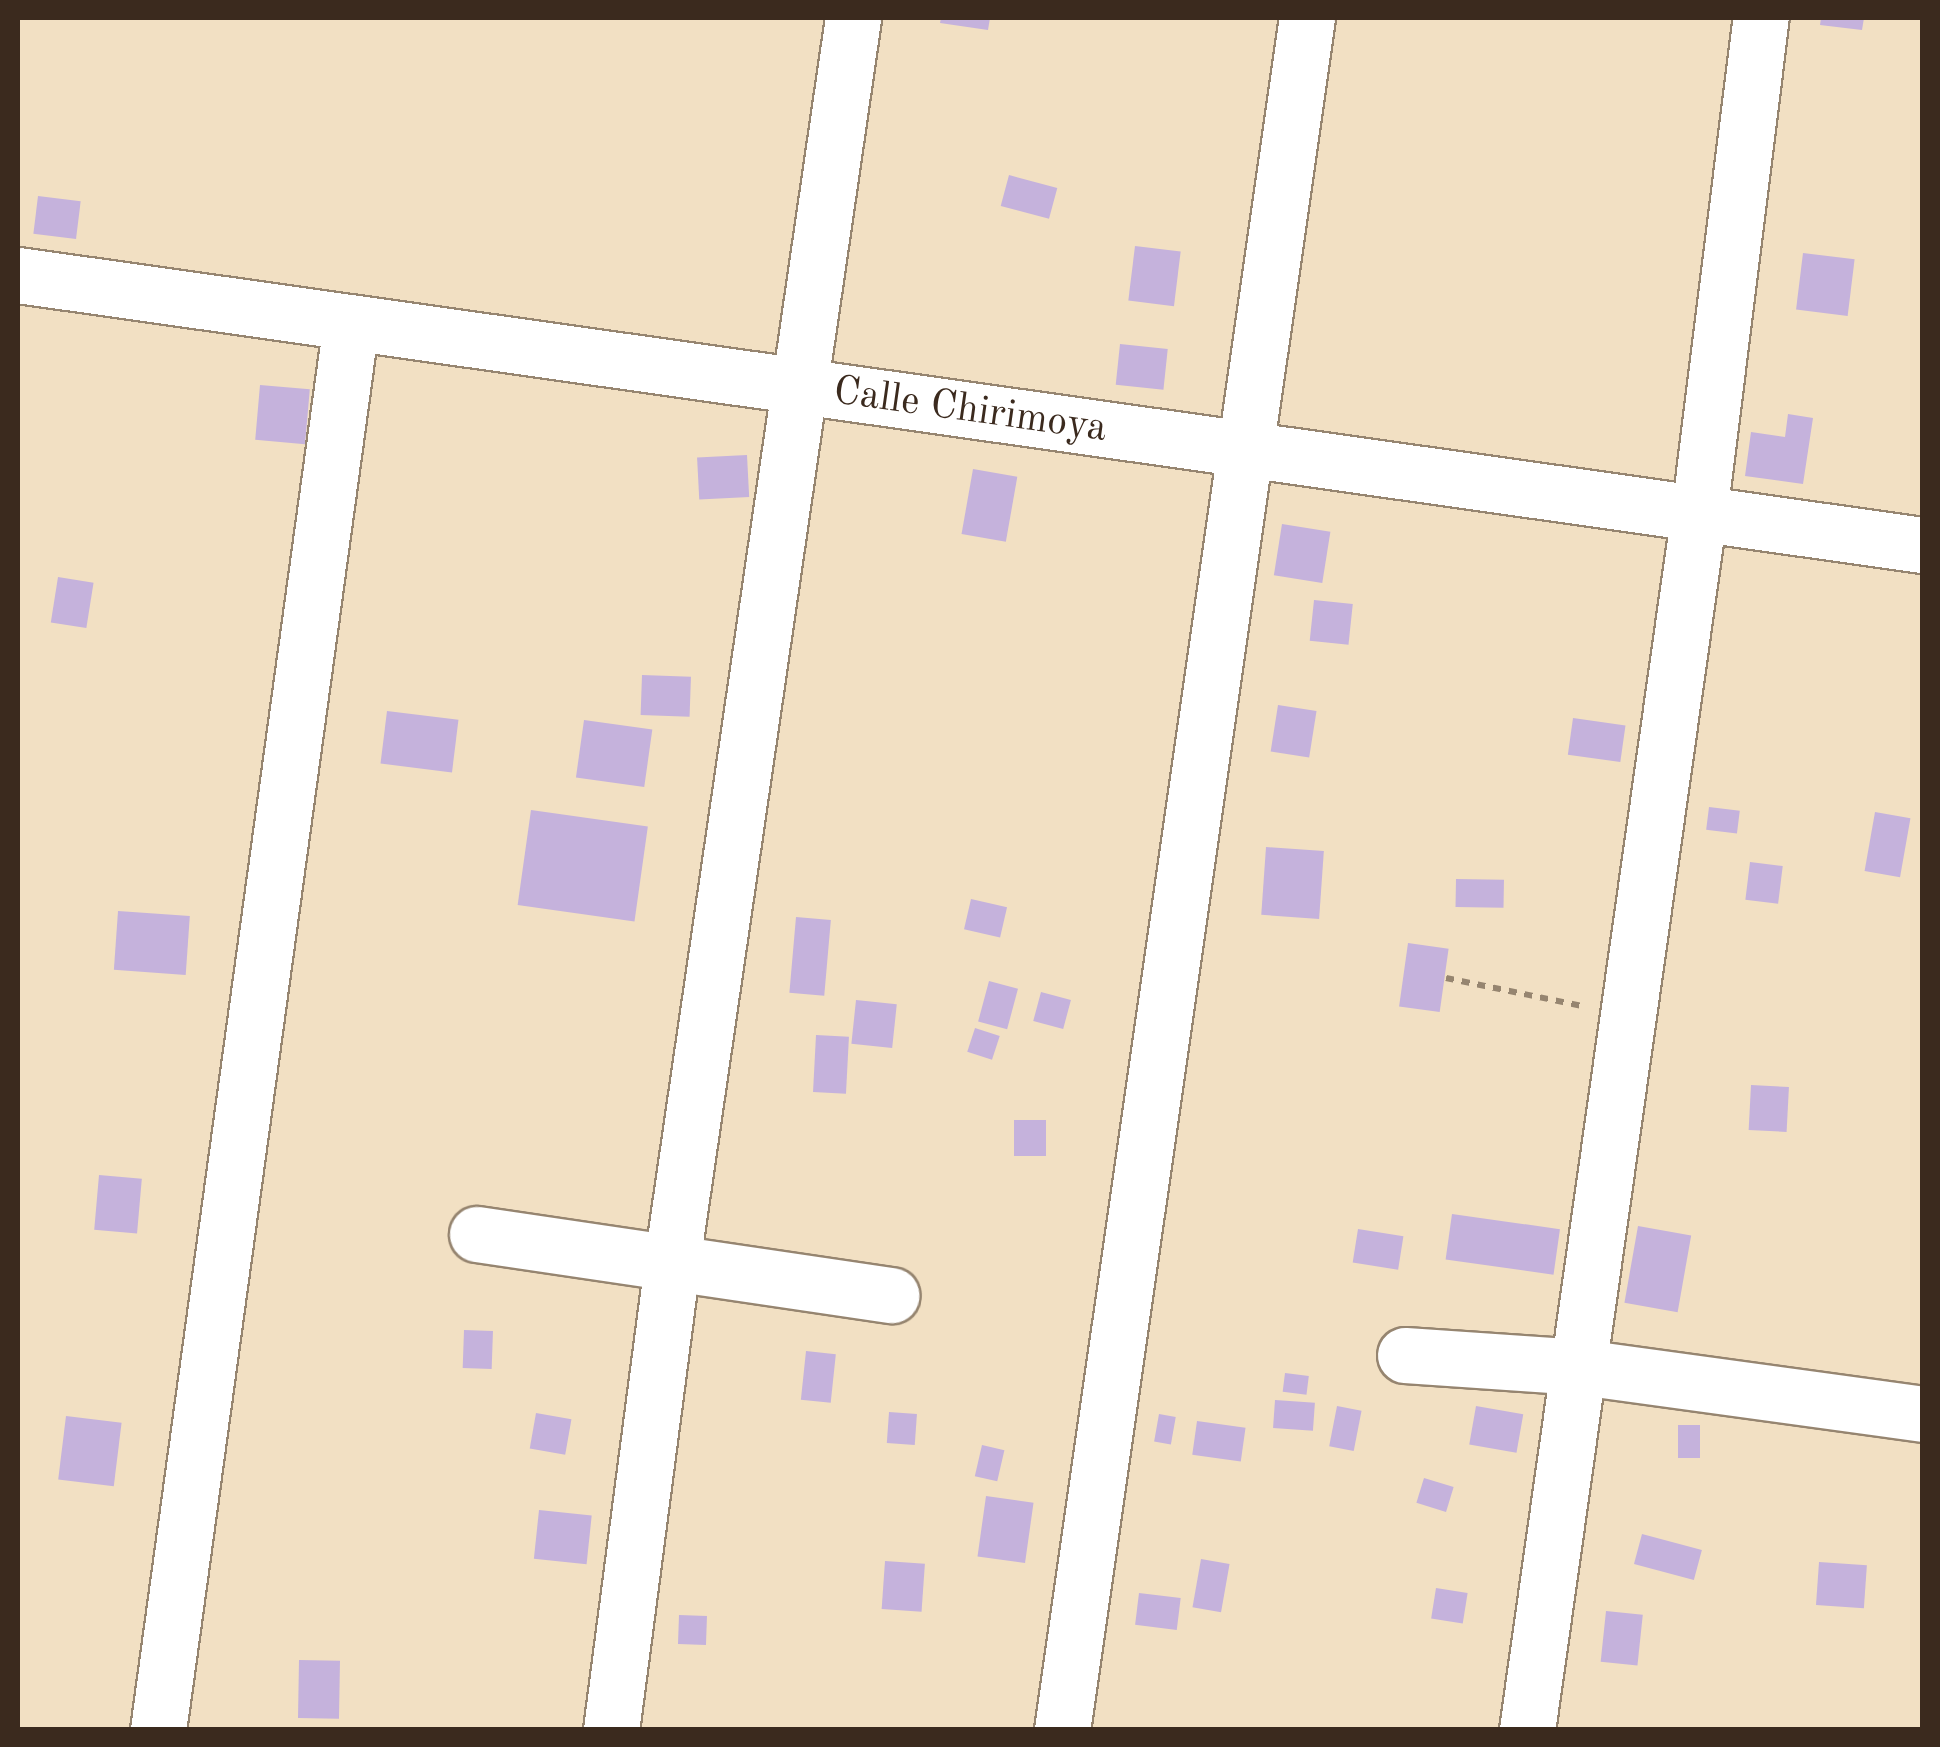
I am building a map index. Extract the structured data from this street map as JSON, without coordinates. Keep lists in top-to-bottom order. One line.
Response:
{"streets":{"street":["Calle Chirimoya"]}}
